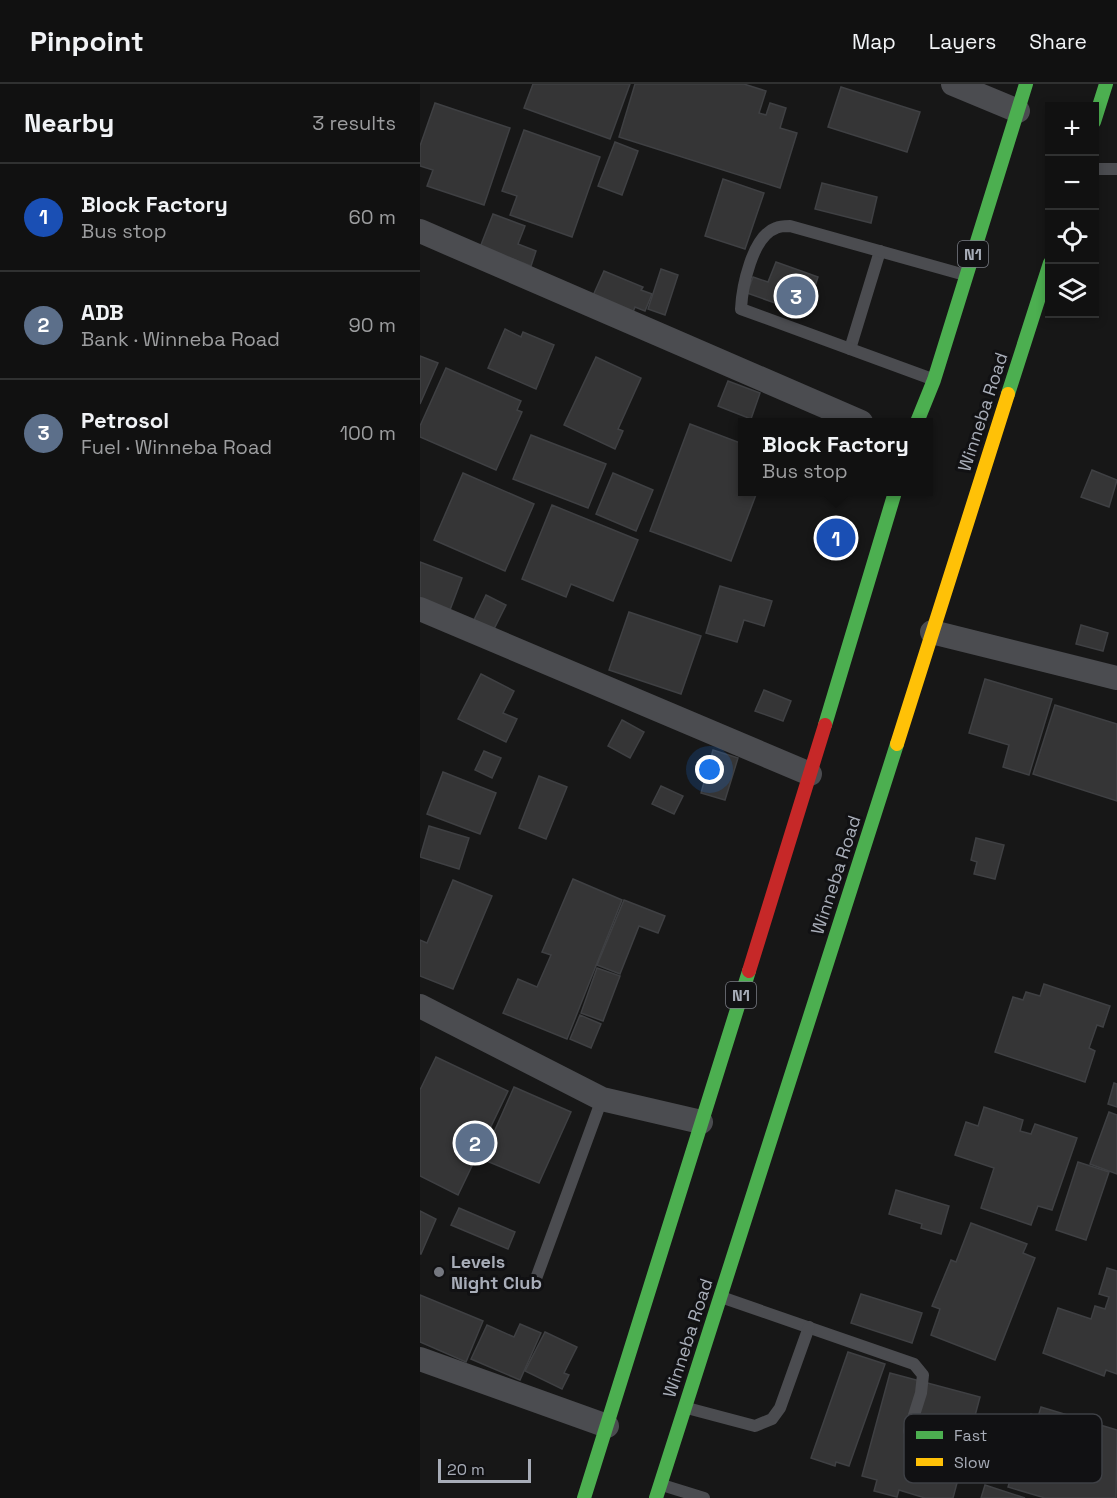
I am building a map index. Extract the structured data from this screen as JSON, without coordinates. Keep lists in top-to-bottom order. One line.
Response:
{"streets":{"highway":["N1","Winneba Road"]},"places":["Levels Night Club"],"legend":["Fast","Slow"],"scale_bar":"20 m","page":{"header":"Pinpoint","nav":["Map","Layers","Share"],"heading":["Nearby","3 results"],"map_buttons":["+","−"],"list":[{"mark":"1","name":"Block Factory","note":"Bus stop","value":"60 m"},{"mark":"2","name":"ADB","note":"Bank · Winneba Road","value":"90 m"},{"mark":"3","name":"Petrosol","note":"Fuel · Winneba Road","value":"100 m"}],"pins":["3","1","2"],"popup":["Block Factory","Bus stop"],"scale":"20 m"}}
